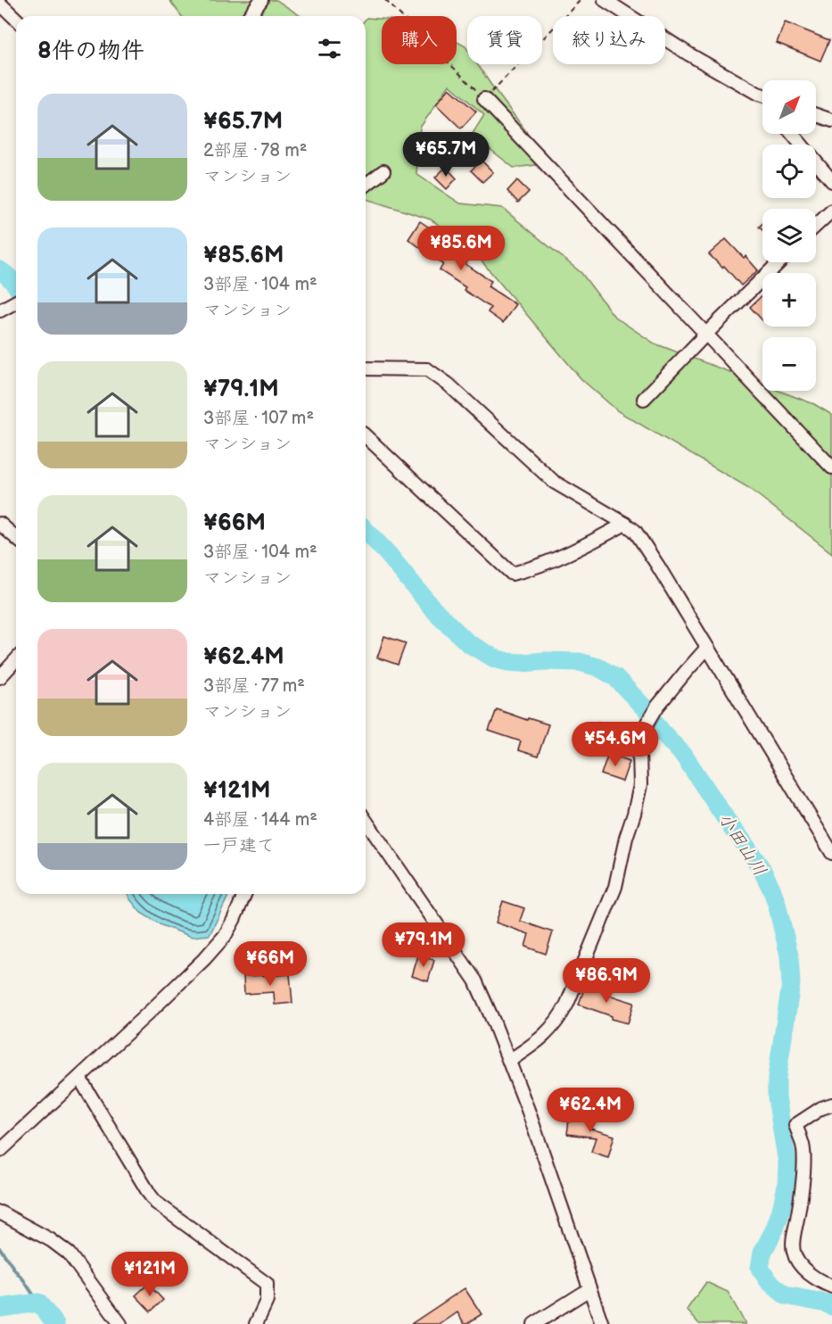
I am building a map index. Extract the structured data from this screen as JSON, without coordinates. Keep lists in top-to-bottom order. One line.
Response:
{"water":["小田山川"],"north":"top right","page":{"chip":["購入","賃貸","絞り込み"],"heading":"8件の物件","map_buttons":["+","−"],"list":[{"name":"¥65.7M","note":"2部屋 · 78 m² · マンション"},{"name":"¥85.6M","note":"3部屋 · 104 m² · マンション"},{"name":"¥79.1M","note":"3部屋 · 107 m² · マンション"},{"name":"¥66M","note":"3部屋 · 104 m² · マンション"},{"name":"¥62.4M","note":"3部屋 · 77 m² · マンション"},{"name":"¥121M","note":"4部屋 · 144 m² · 一戸建て"}],"price":["¥65.7M","¥85.6M","¥54.6M","¥79.1M","¥66M","¥86.9M","¥62.4M","¥121M"]}}
